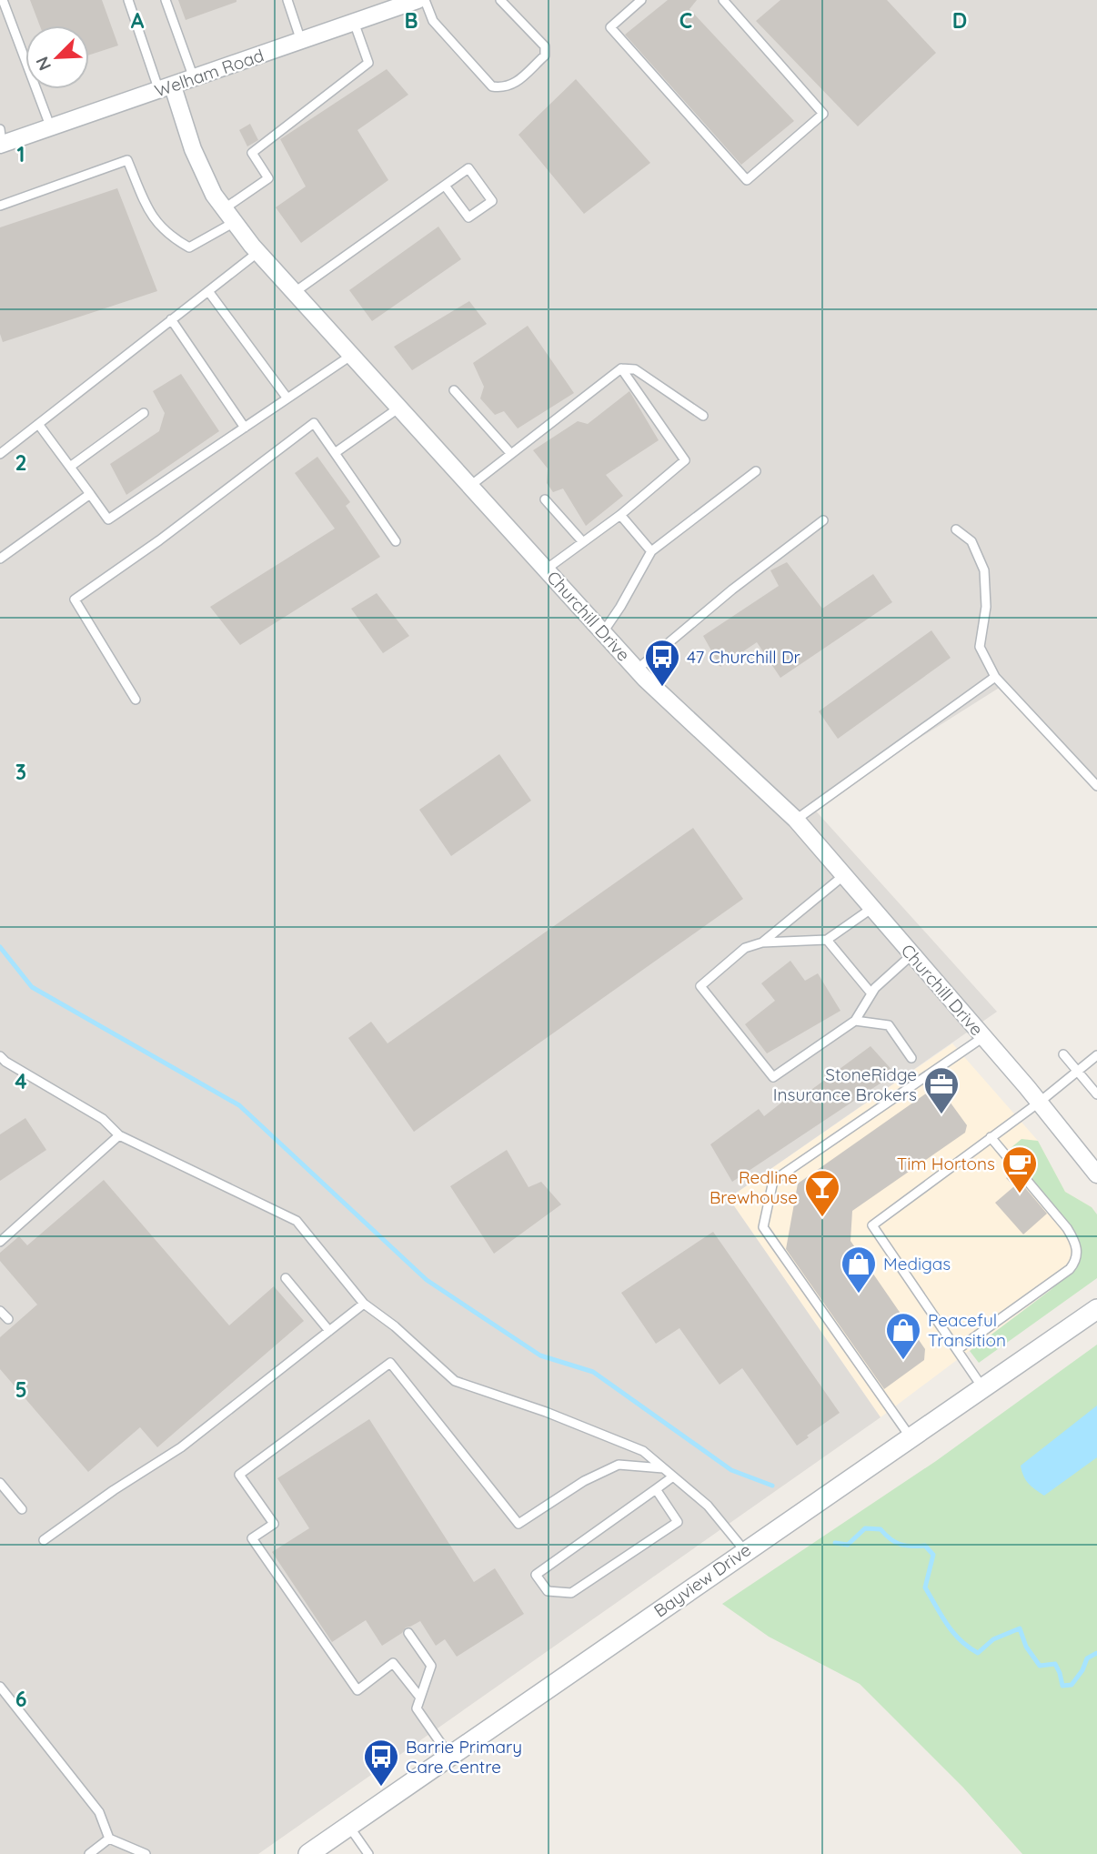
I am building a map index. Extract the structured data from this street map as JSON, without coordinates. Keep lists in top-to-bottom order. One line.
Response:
{"streets":{"street":["Welham Road","Churchill Drive","Bayview Drive"]},"crossings":[["Welham Road","Churchill Drive"]],"places":{"bus stop":["47 Churchill Dr","Barrie Primary Care Centre"],"office":["StoneRidge Insurance Brokers"],"cafe":["Tim Hortons"],"bar":["Redline Brewhouse"],"shop":["Medigas","Peaceful Transition"]},"north":"bottom left","grid":{"columns":["A","B","C","D"],"rows":["1","2","3","4","5","6"]}}
